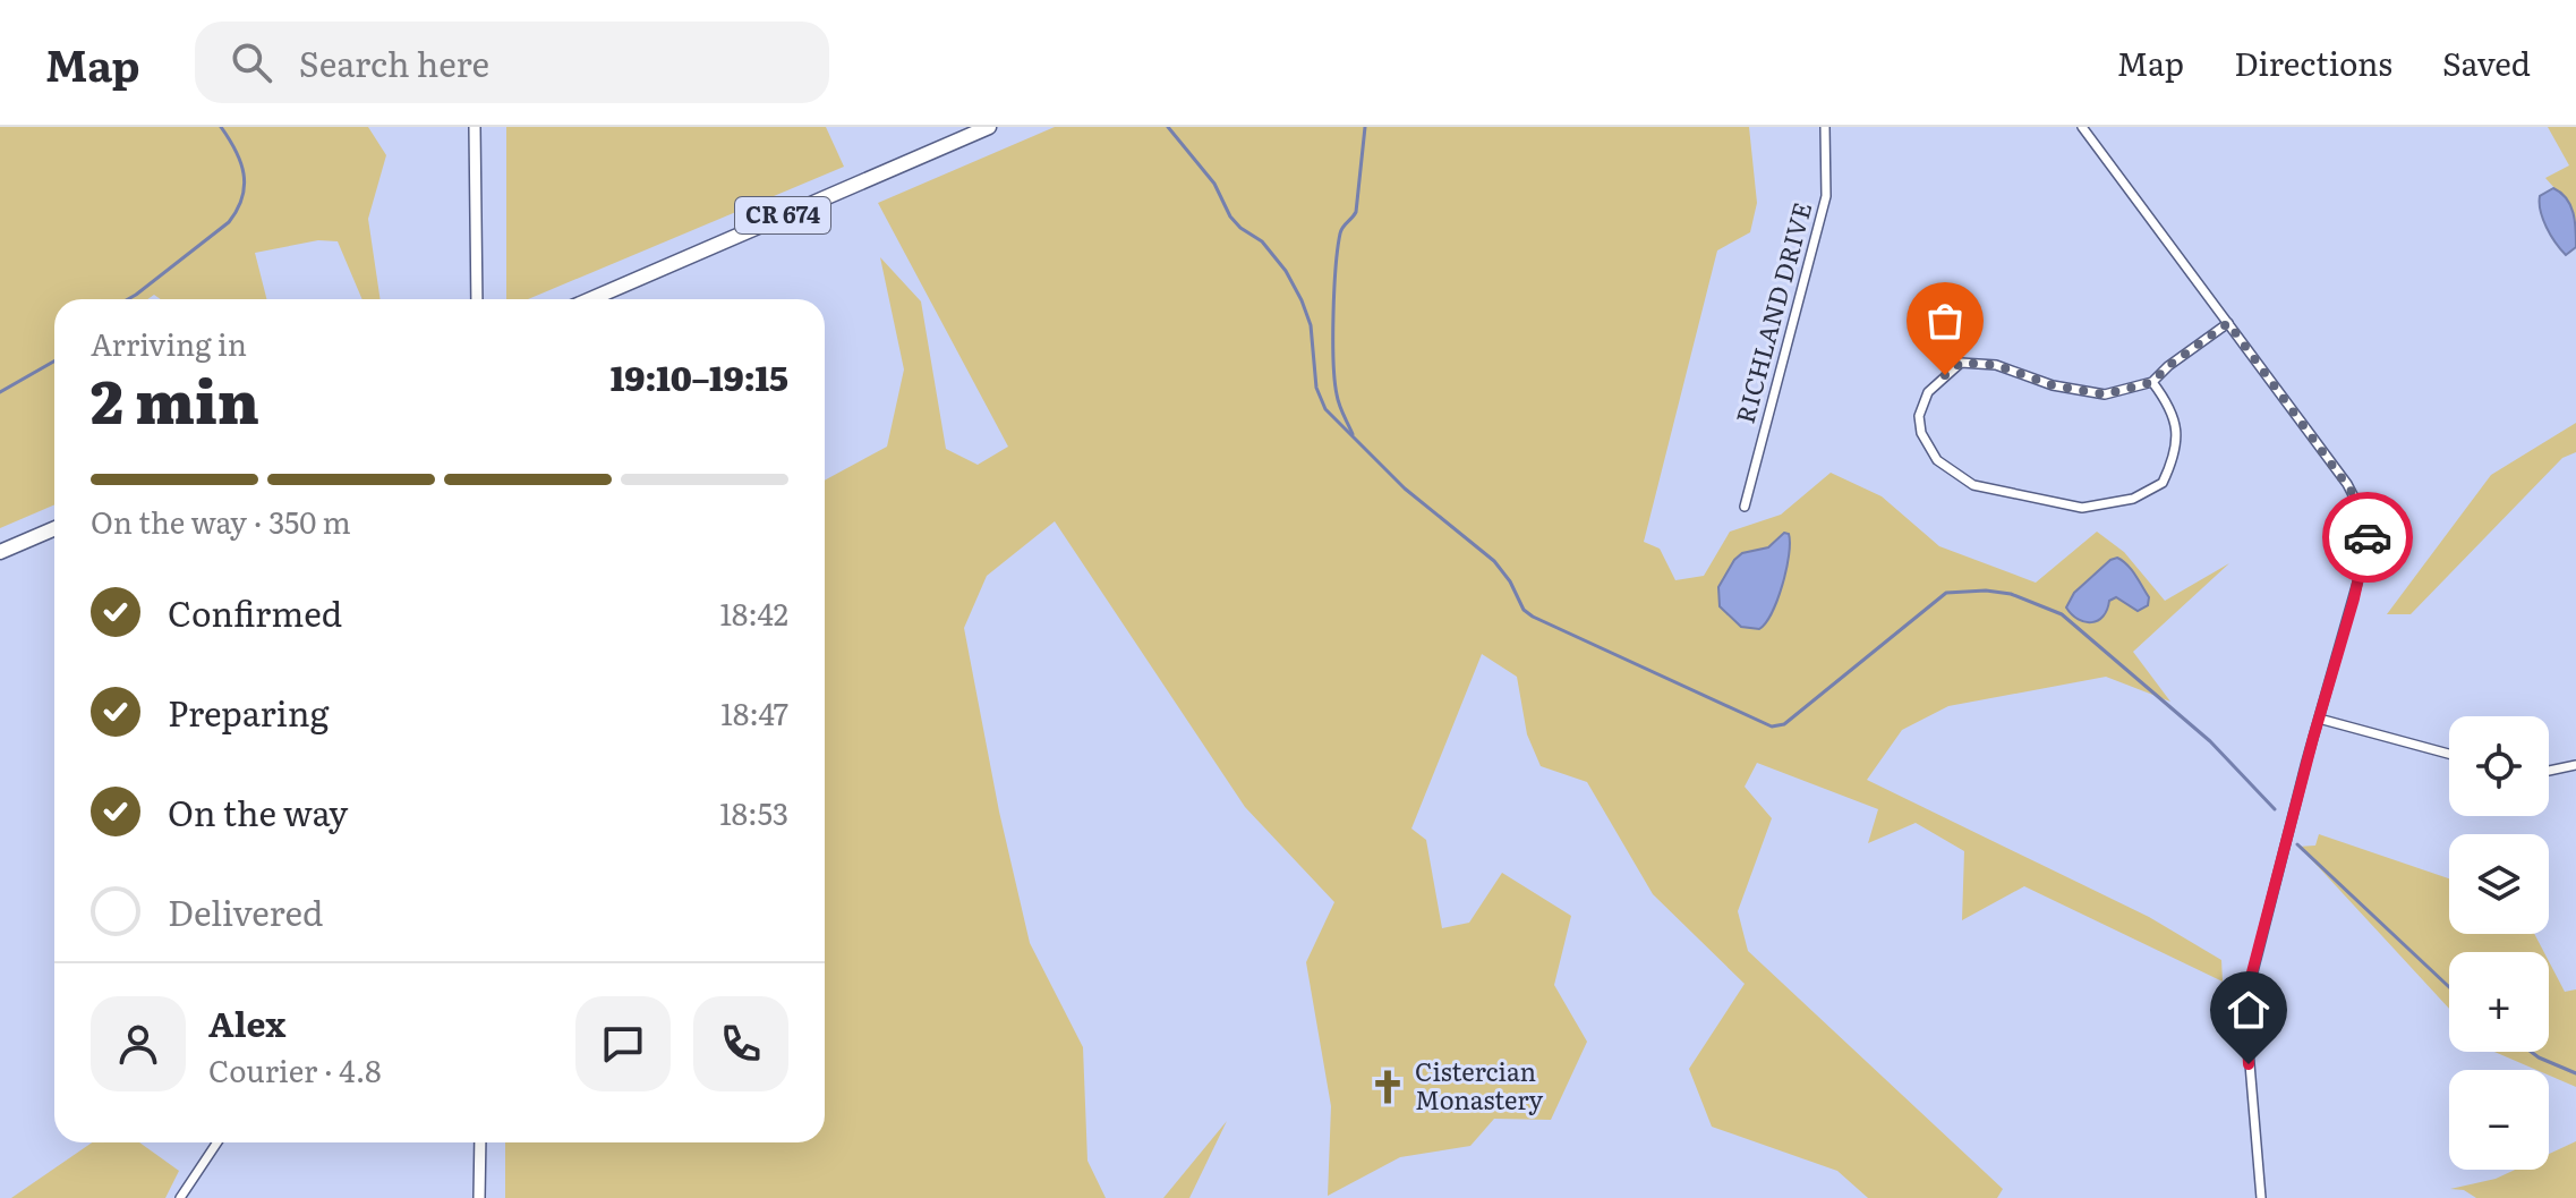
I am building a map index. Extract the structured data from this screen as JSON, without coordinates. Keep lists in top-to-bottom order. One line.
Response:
{"streets":{"main road":["CR 674"],"street":["RICHLAND DRIVE"]},"places":{"church":["Cistercian Monastery"]},"page":{"header":"Map","search":"Search here","nav":["Map","Directions","Saved"],"heading":["2 min","Arriving in","19:10–19:15"],"panel":["Alex","Courier · 4.8"],"bar":"On the way · 350 m","list":[["Confirmed","18:42"],["Preparing","18:47"],["On the way","18:53"],"Delivered"],"map_buttons":["+","−"]}}
